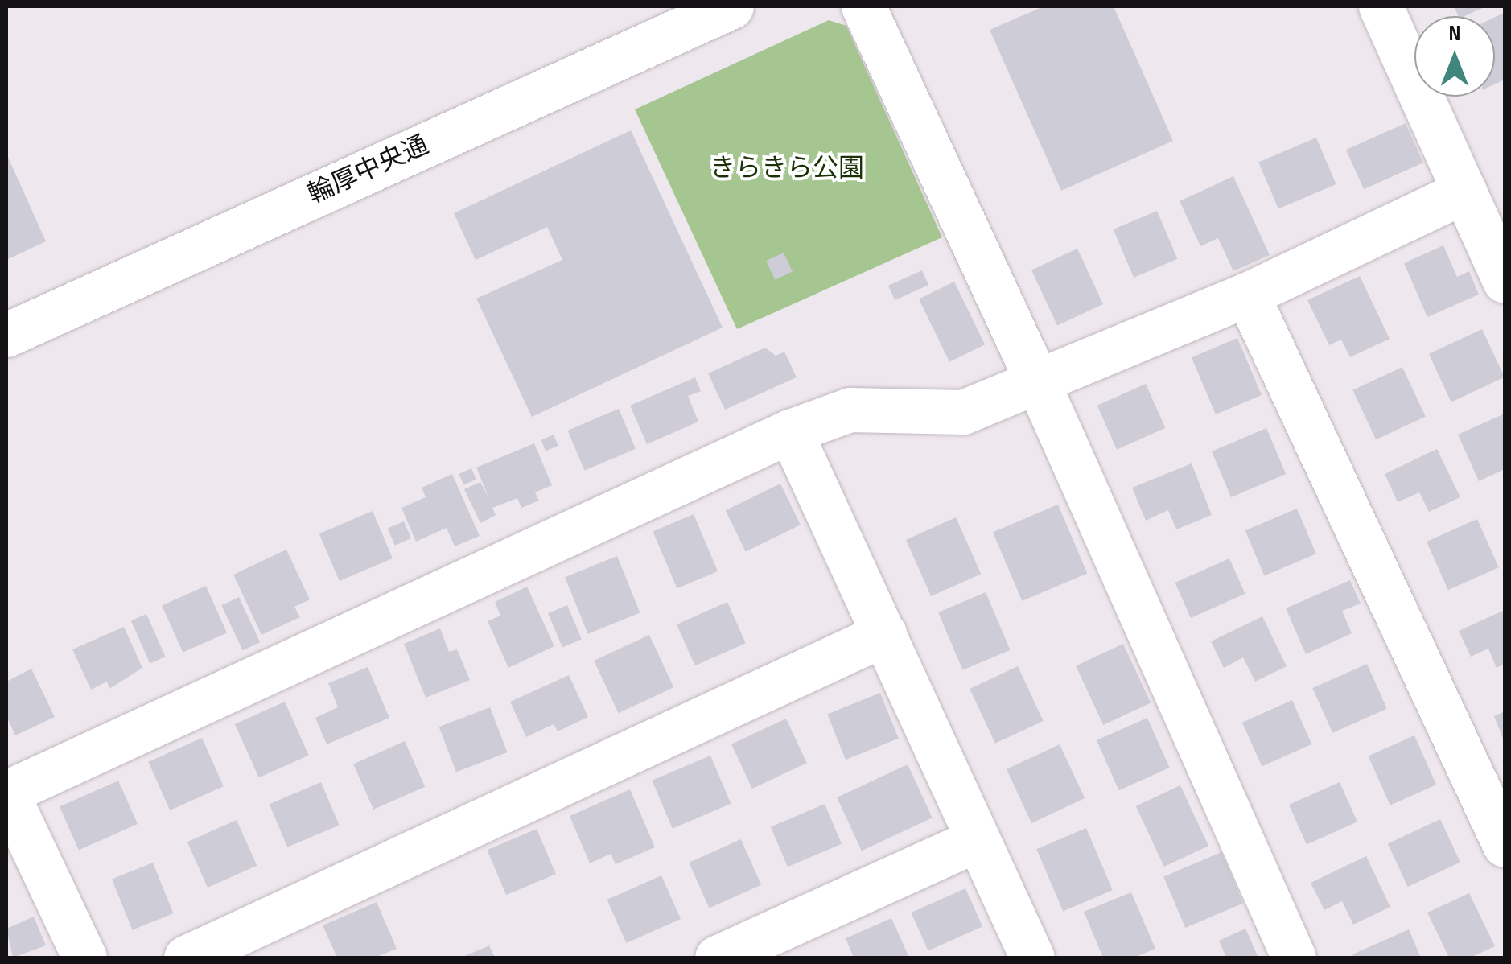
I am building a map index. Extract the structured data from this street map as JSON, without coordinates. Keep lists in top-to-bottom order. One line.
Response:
{"streets":{"street":["輪厚中央通"]},"parks":["きらきら公園"],"north":"top"}
